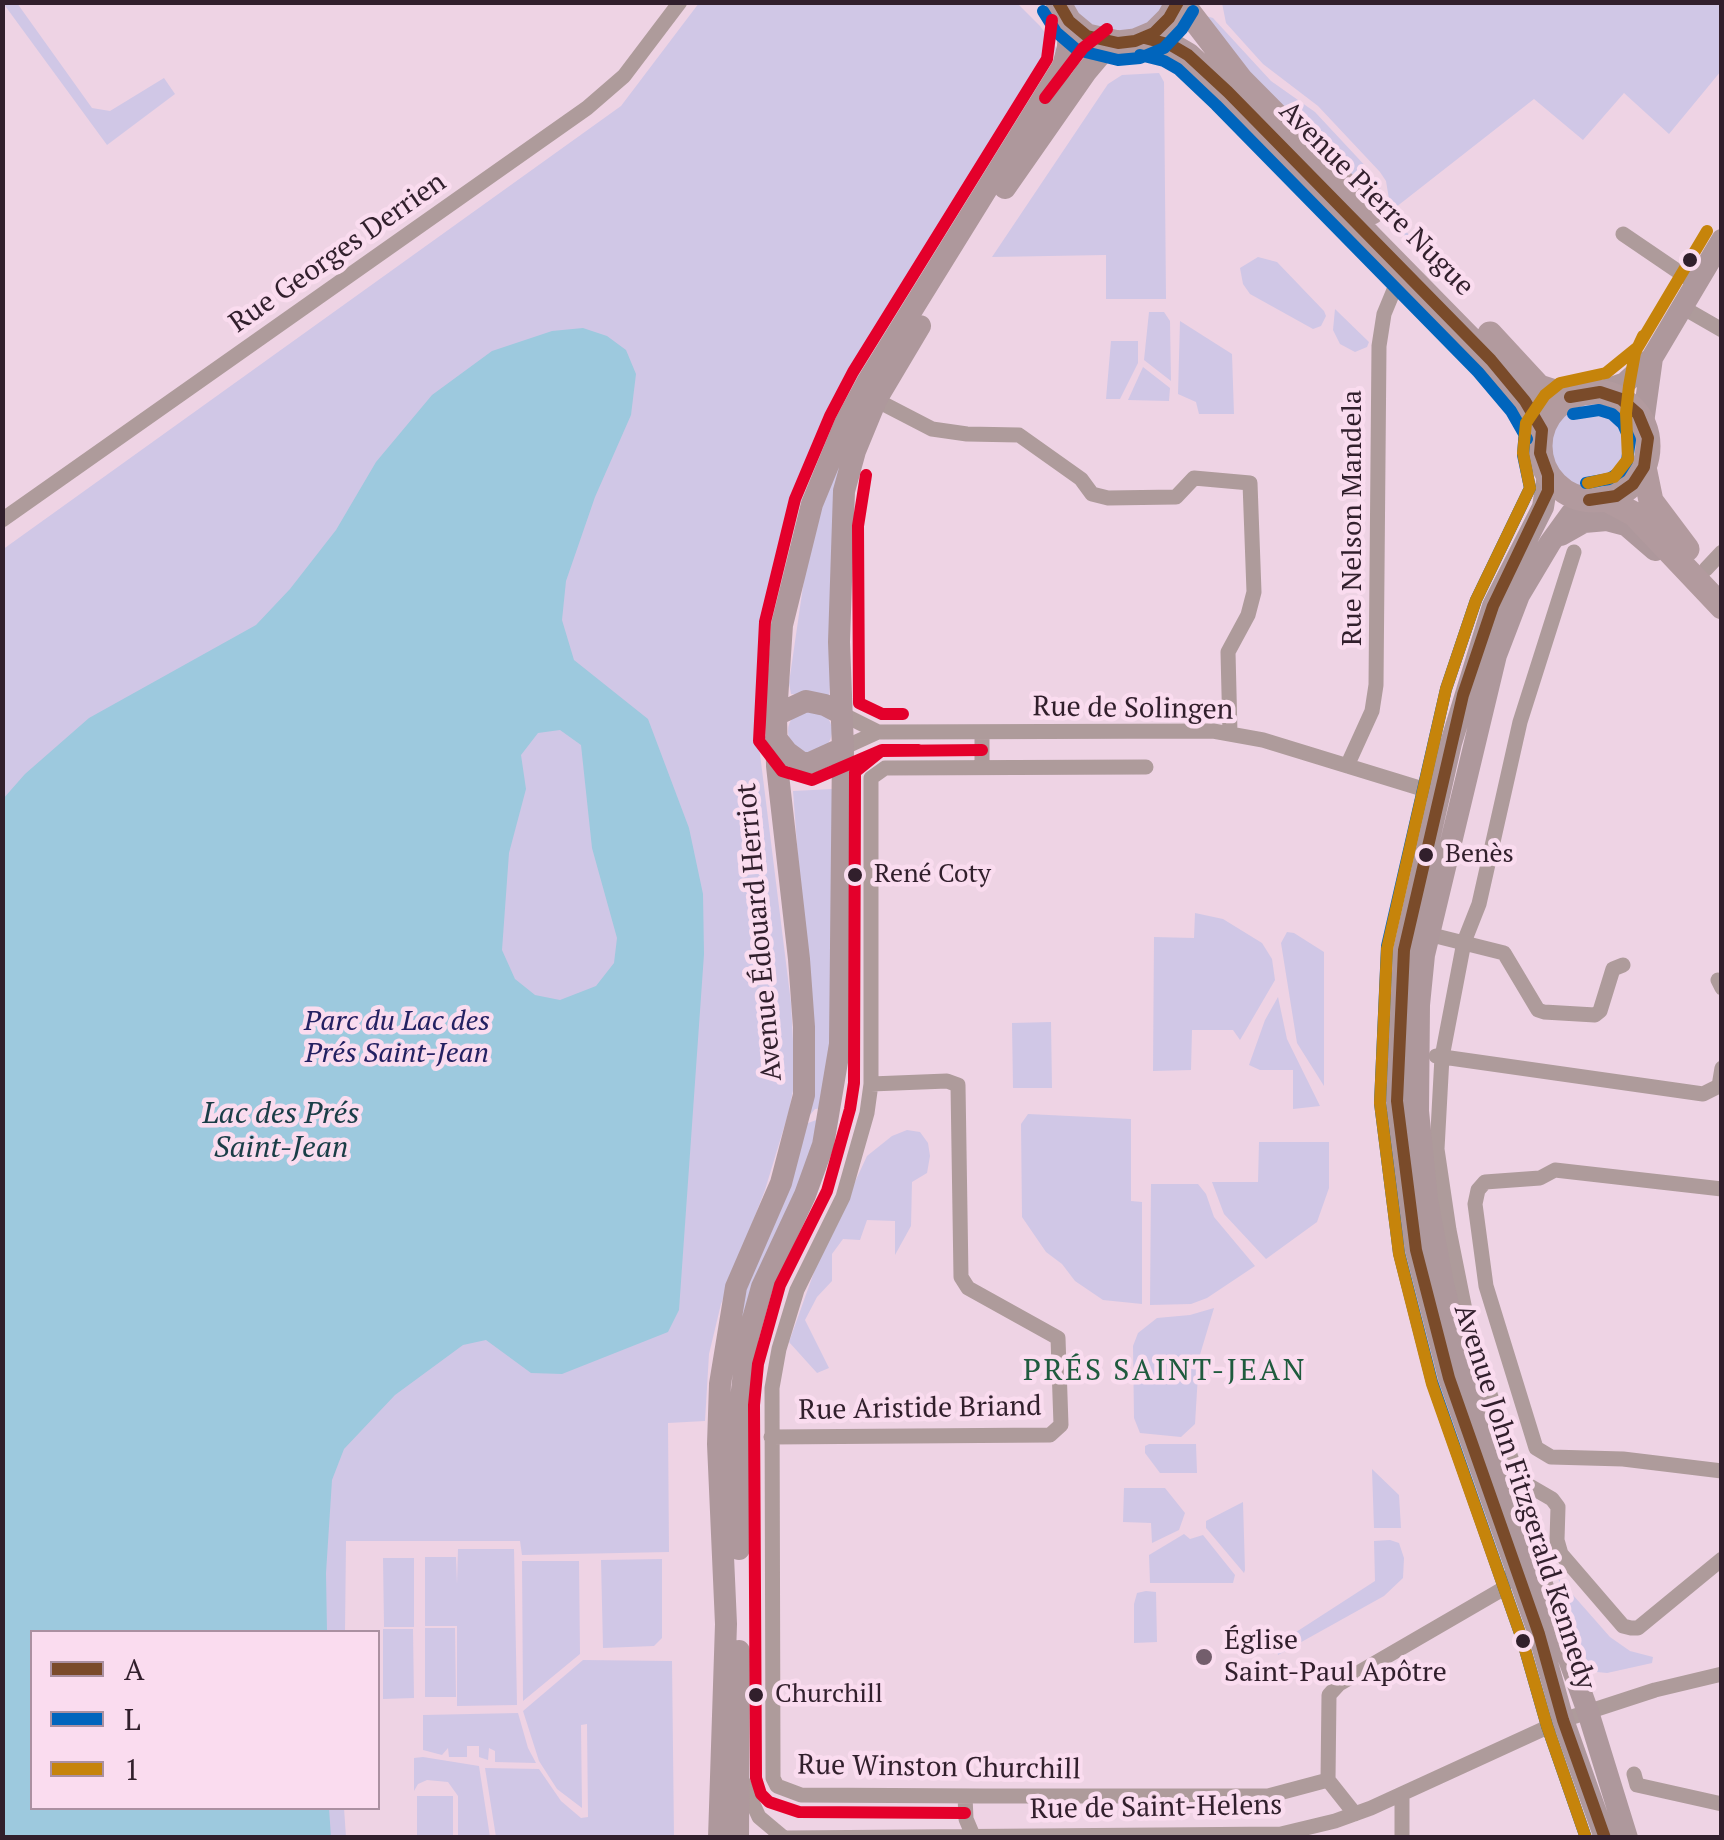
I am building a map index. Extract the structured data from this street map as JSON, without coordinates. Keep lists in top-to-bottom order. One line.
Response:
{"streets":{"main road":["Avenue Pierre Nugue","Avenue Édouard Herriot","Avenue John Fitzgerald Kennedy"],"street":["Rue Georges Derrien","Rue Nelson Mandela","Rue de Solingen","Rue Aristide Briand","Rue Winston Churchill","Rue de Saint-Helens"]},"crossings":[["Avenue Pierre Nugue","Rue Nelson Mandela"],["Avenue Pierre Nugue","Avenue John Fitzgerald Kennedy"],["Rue Nelson Mandela","Rue de Solingen"],["Rue de Solingen","Avenue Édouard Herriot"],["Rue de Solingen","Avenue John Fitzgerald Kennedy"],["Rue Aristide Briand","Rue Winston Churchill"],["Avenue John Fitzgerald Kennedy","Rue de Saint-Helens"]],"districts":["PRÉS SAINT-JEAN"],"water":["Lac des Prés Saint-Jean"],"parks":["Parc du Lac des Prés Saint-Jean"],"places":["Benès","René Coty","Église Saint-Paul Apôtre","Churchill"],"lines":["transit line A","transit line L","transit line 1"],"legend":["A","L","1"]}
